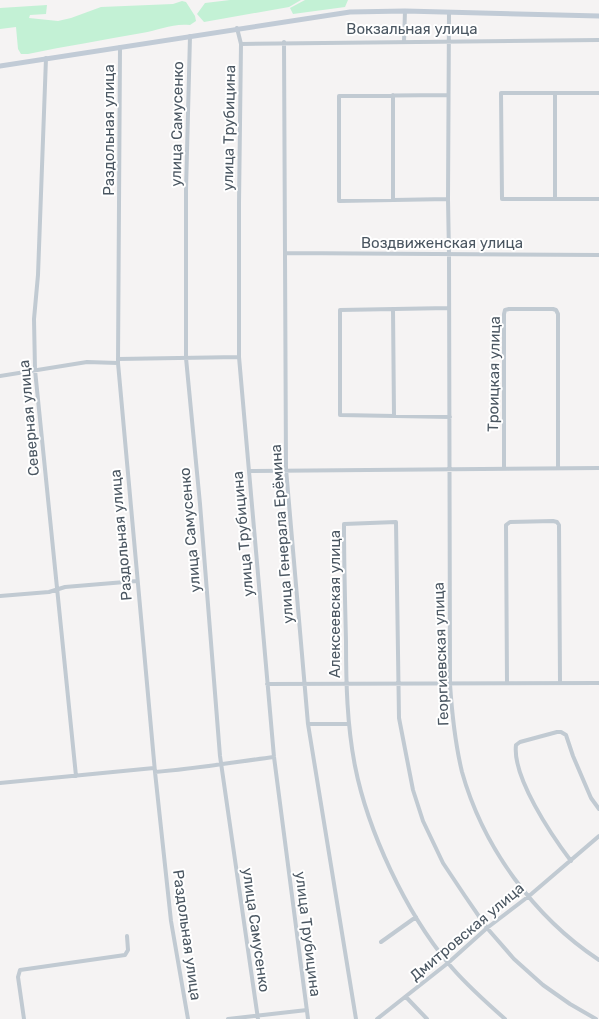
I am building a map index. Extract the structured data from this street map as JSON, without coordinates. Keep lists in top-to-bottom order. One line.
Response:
{"streets":{"main road":["Вокзальная улица"],"street":["улица Самусенко","улица Трубицина","Раздольная улица","Воздвиженская улица","Троицкая улица","Северная улица","улица Генерала Ерёмина","Алексеевская улица","Георгиевская улица","Дмитровская улица"]},"crossings":[["Вокзальная улица","улица Самусенко"],["Вокзальная улица","улица Трубицина"],["Вокзальная улица","Раздольная улица"],["Вокзальная улица","Северная улица"],["Вокзальная улица","улица Генерала Ерёмина"],["Вокзальная улица","Георгиевская улица"],["улица Трубицина","Алексеевская улица"],["Воздвиженская улица","улица Генерала Ерёмина"],["Воздвиженская улица","Георгиевская улица"],["улица Генерала Ерёмина","Алексеевская улица"],["Алексеевская улица","Георгиевская улица"],["Георгиевская улица","Дмитровская улица"]]}
